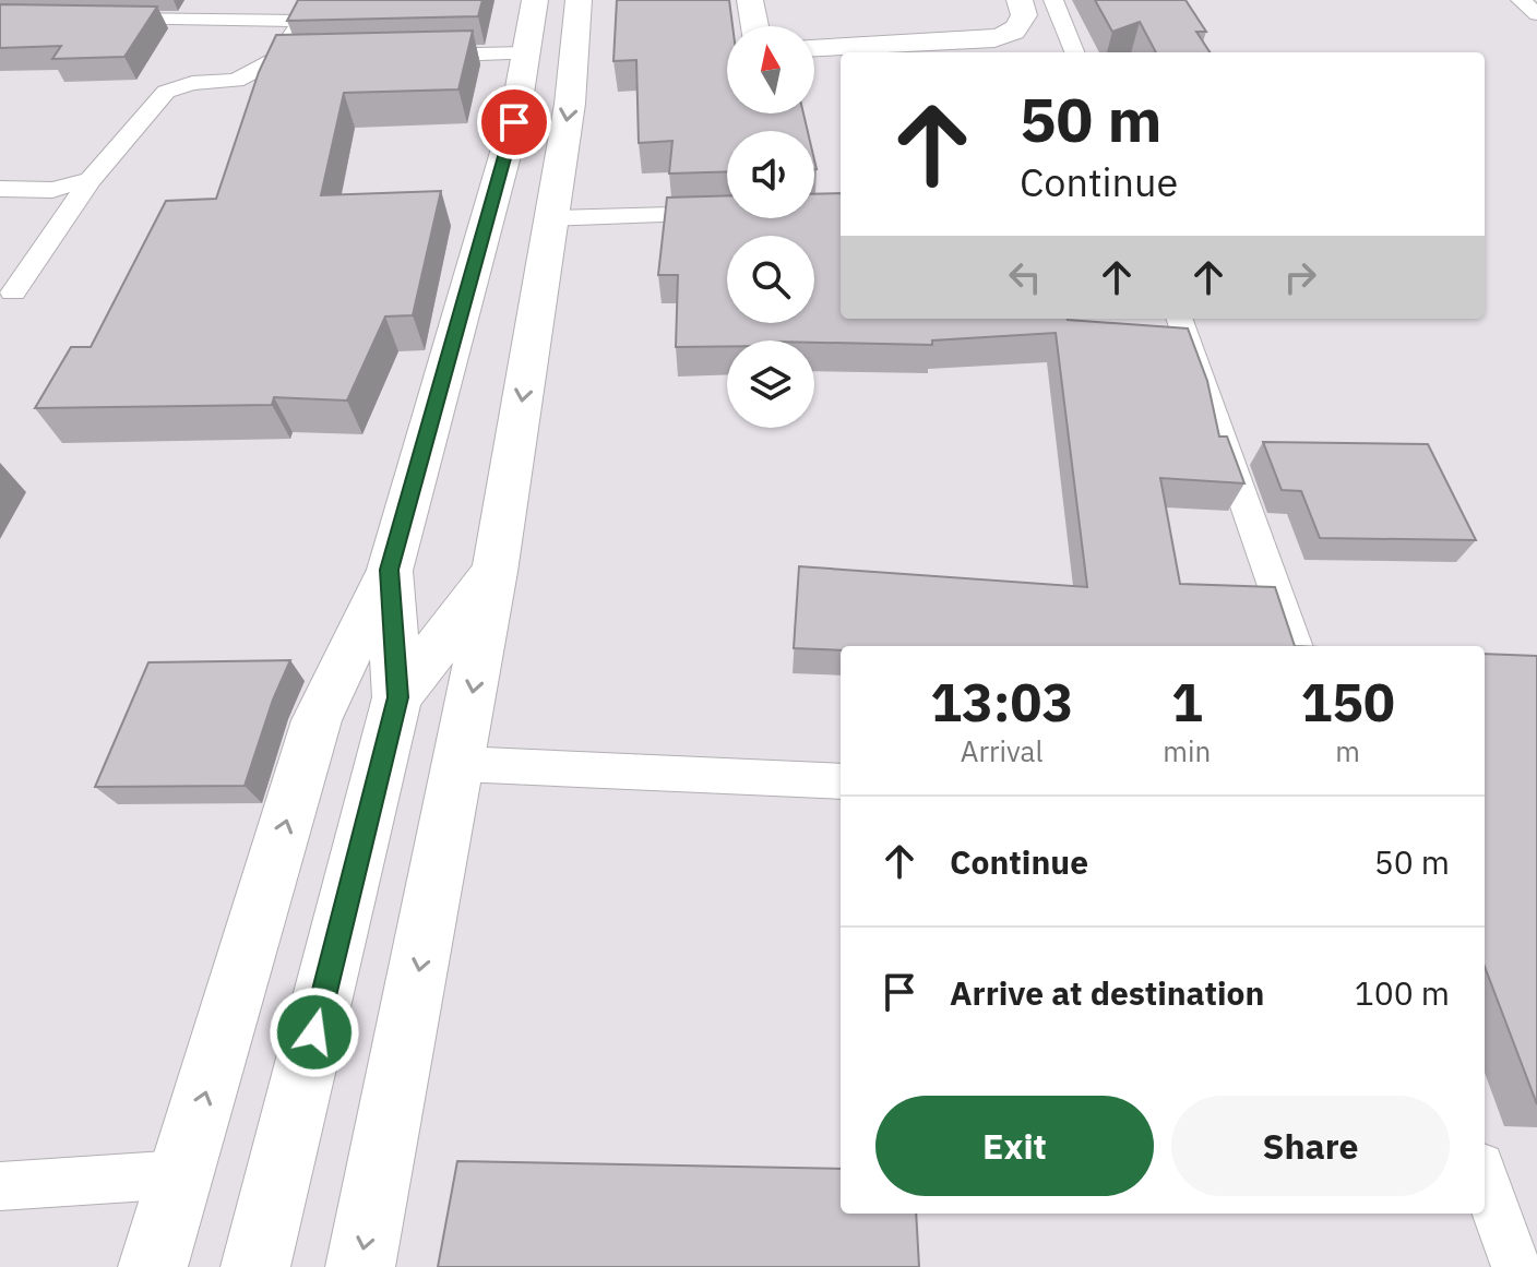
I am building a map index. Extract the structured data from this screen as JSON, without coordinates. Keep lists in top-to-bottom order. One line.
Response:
{"north":"top","page":{"turn":["50 m","Continue"],"eta":["13:03","Arrival","1","min","150","m"],"list":[{"name":"Continue","value":"50 m"},{"name":"Arrive at destination","value":"100 m"}],"buttons":["Exit","Share"]}}
